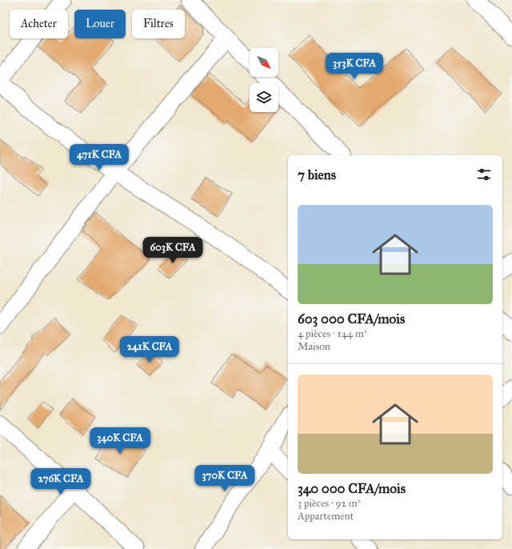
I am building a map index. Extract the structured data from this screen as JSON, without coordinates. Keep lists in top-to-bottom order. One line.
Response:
{"north":"bottom right","page":{"chip":["Acheter","Louer","Filtres"],"price":["353K CFA","471K CFA","603K CFA","241K CFA","340K CFA","370K CFA","276K CFA"],"heading":"7 biens","list":[{"name":"603 000 CFA/mois","note":"4 pièces · 144 m² · Maison"},{"name":"340 000 CFA/mois","note":"3 pièces · 92 m² · Appartement"}]}}
